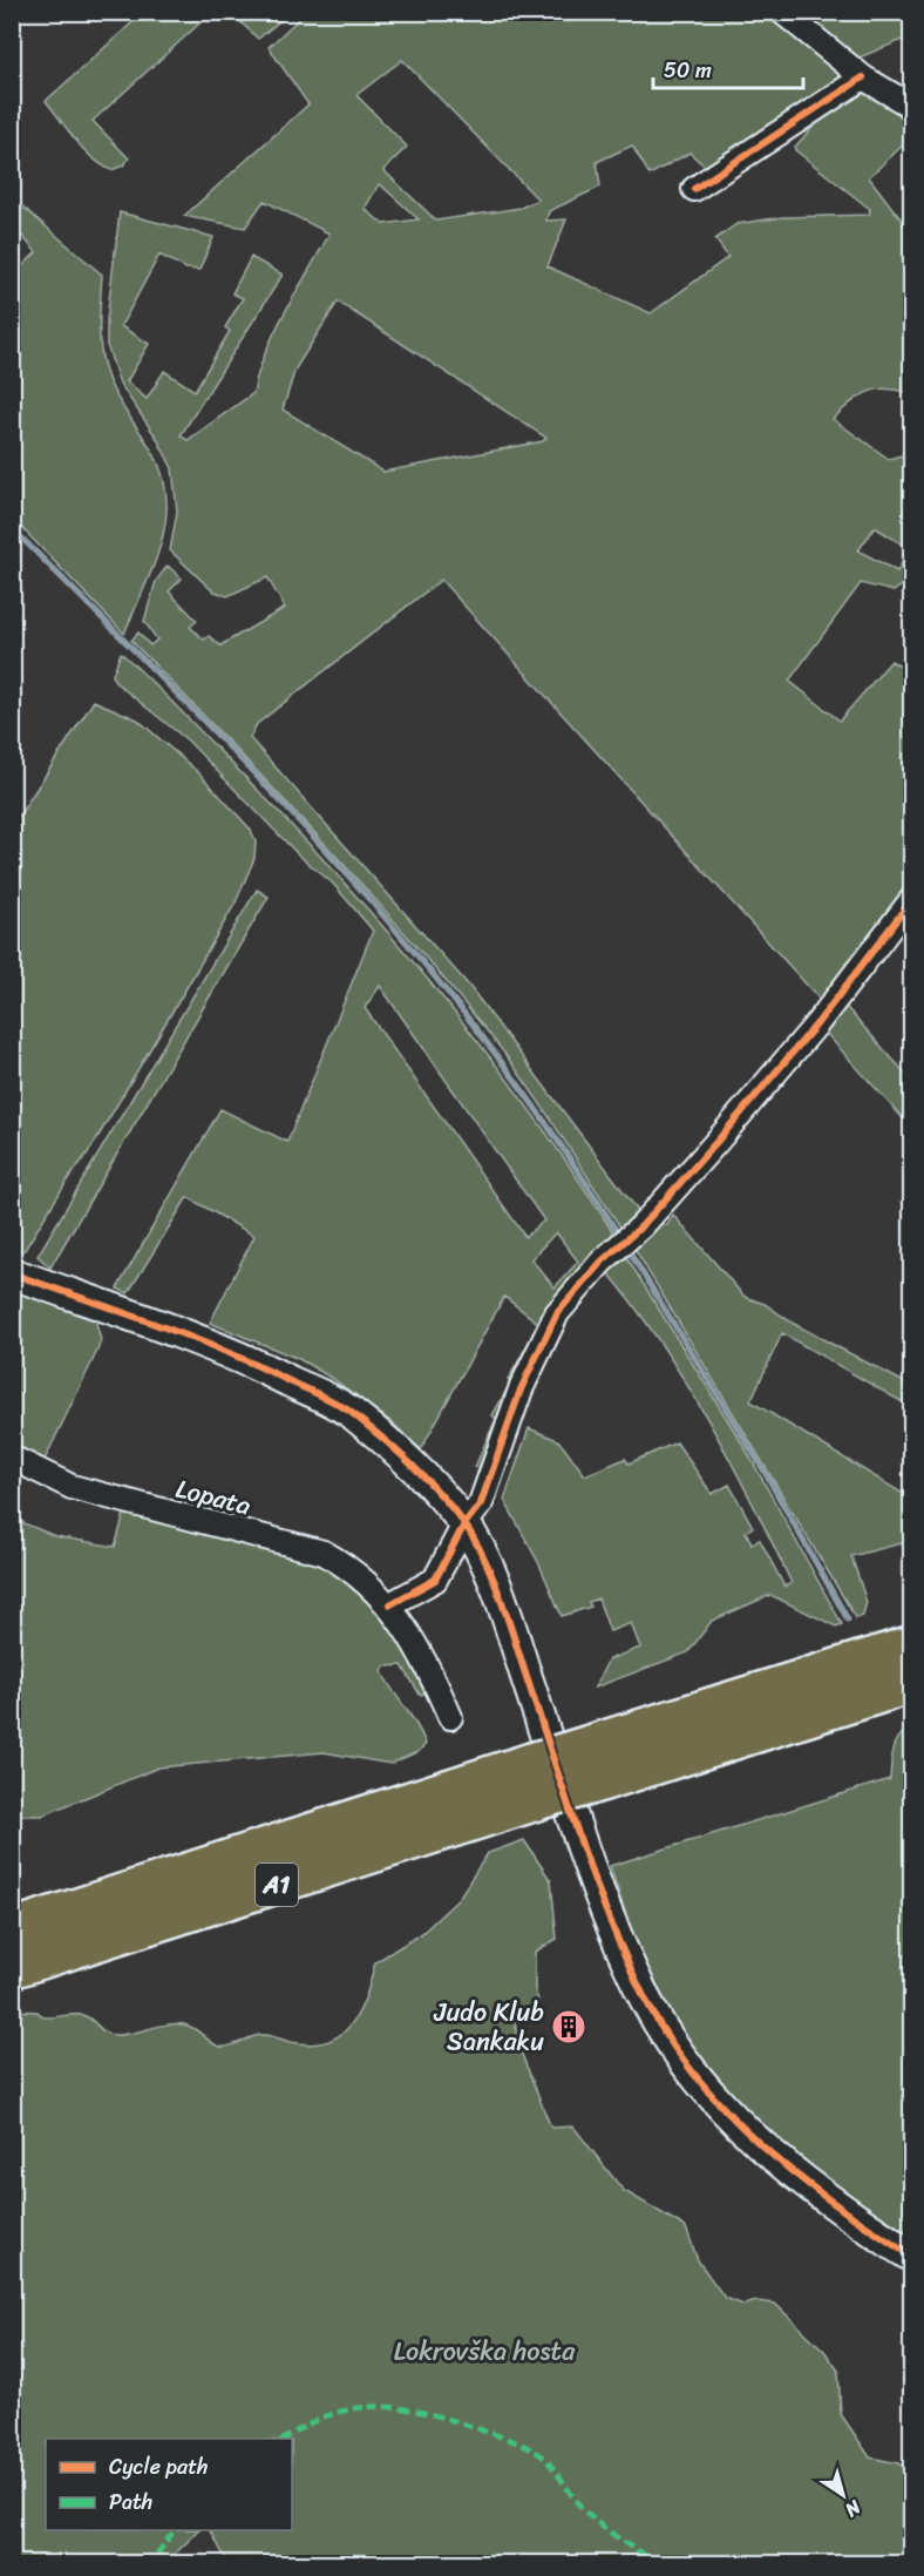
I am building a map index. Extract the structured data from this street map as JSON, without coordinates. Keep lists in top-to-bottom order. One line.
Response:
{"streets":{"highway":["A1"],"street":["Lopata"]},"parks":["Lokrovška hosta"],"places":{"building":["Judo Klub Sankaku"]},"legend":["Cycle path","Path"],"scale_bar":"50 m","north":"bottom right"}
